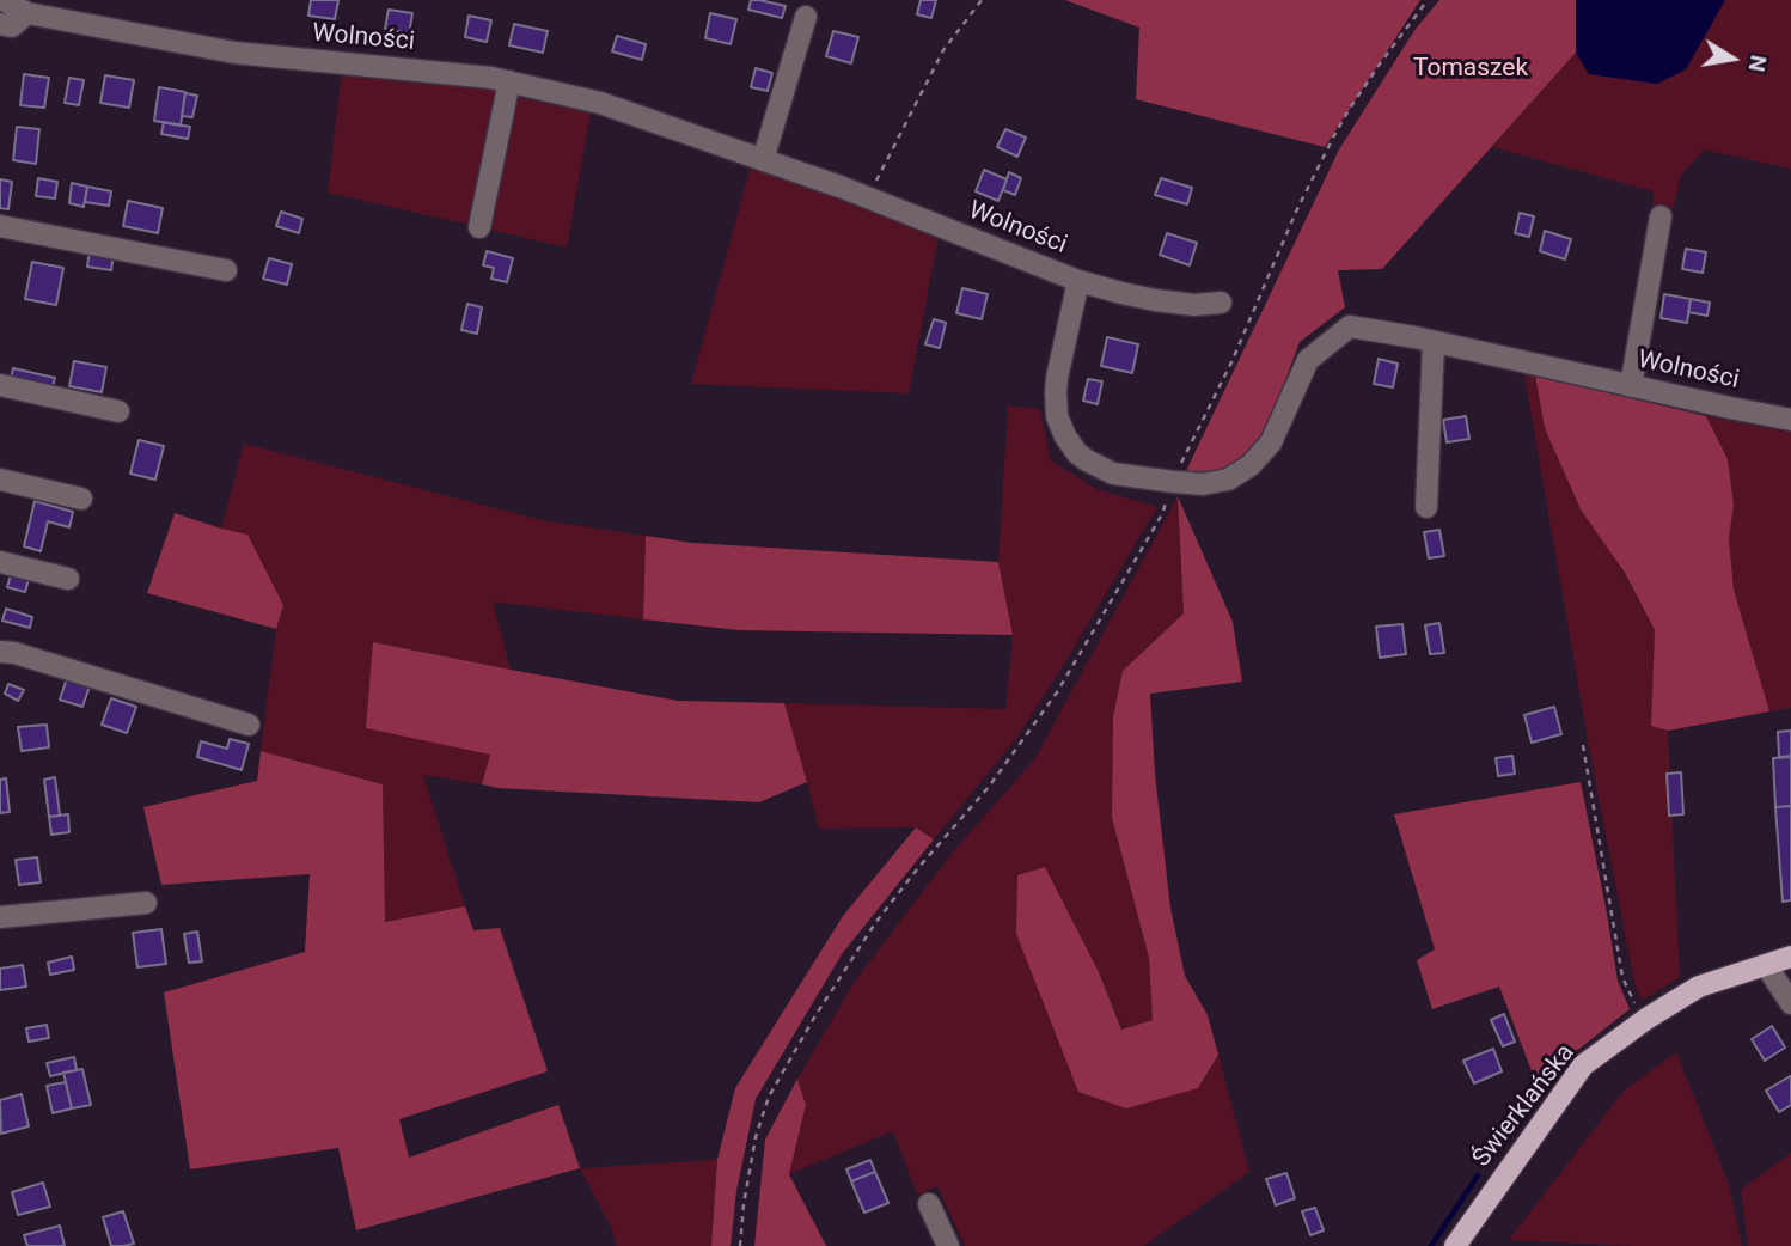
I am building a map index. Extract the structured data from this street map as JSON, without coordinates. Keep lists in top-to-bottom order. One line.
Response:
{"streets":{"main road":["Świerklańska"],"street":["Wolności"]},"parks":["Tomaszek"],"north":"right"}
